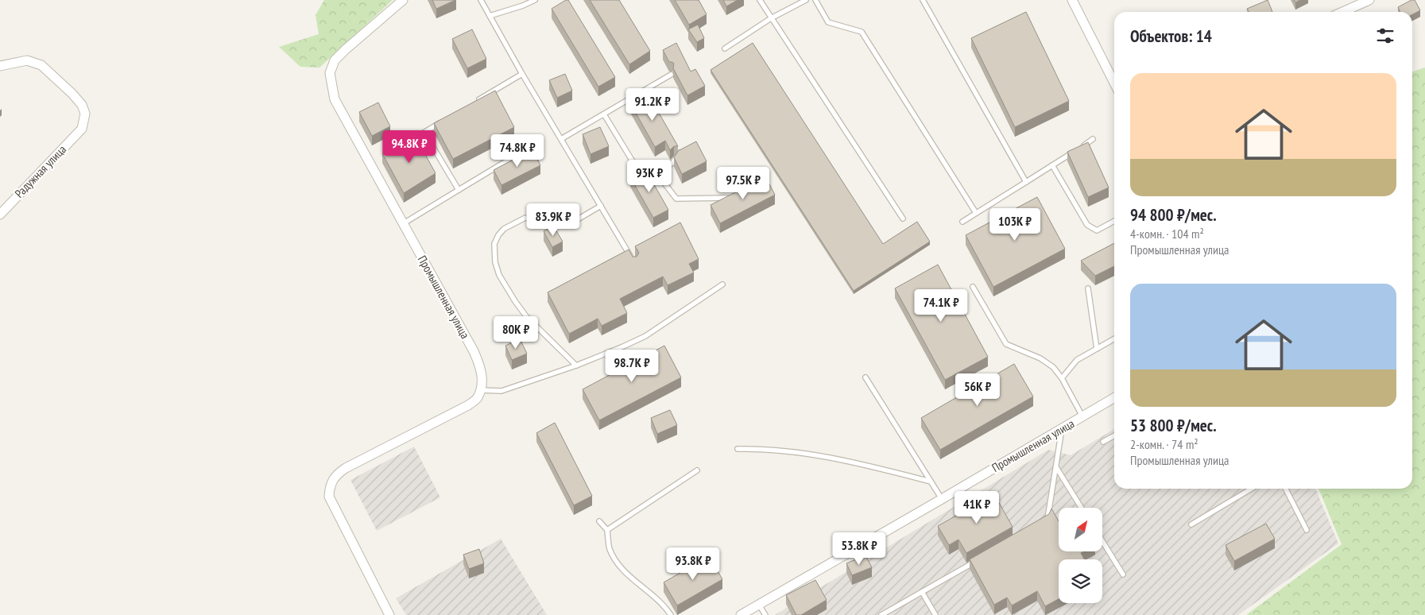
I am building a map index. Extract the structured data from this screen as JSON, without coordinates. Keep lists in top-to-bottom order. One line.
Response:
{"streets":{"street":["Радужная улица","Промышленная улица"]},"north":"top right","page":{"heading":"Объектов: 14","list":[{"name":"94 800 ₽/мес.","note":"4-комн. · 104 m² · Промышленная улица"},{"name":"53 800 ₽/мес.","note":"2-комн. · 74 m² · Промышленная улица"}],"price":["91.2K ₽","94.8K ₽","74.8K ₽","93K ₽","97.5K ₽","83.9K ₽","103K ₽","74.1K ₽","80K ₽","98.7K ₽","56K ₽","41K ₽","53.8K ₽","93.8K ₽"]}}
